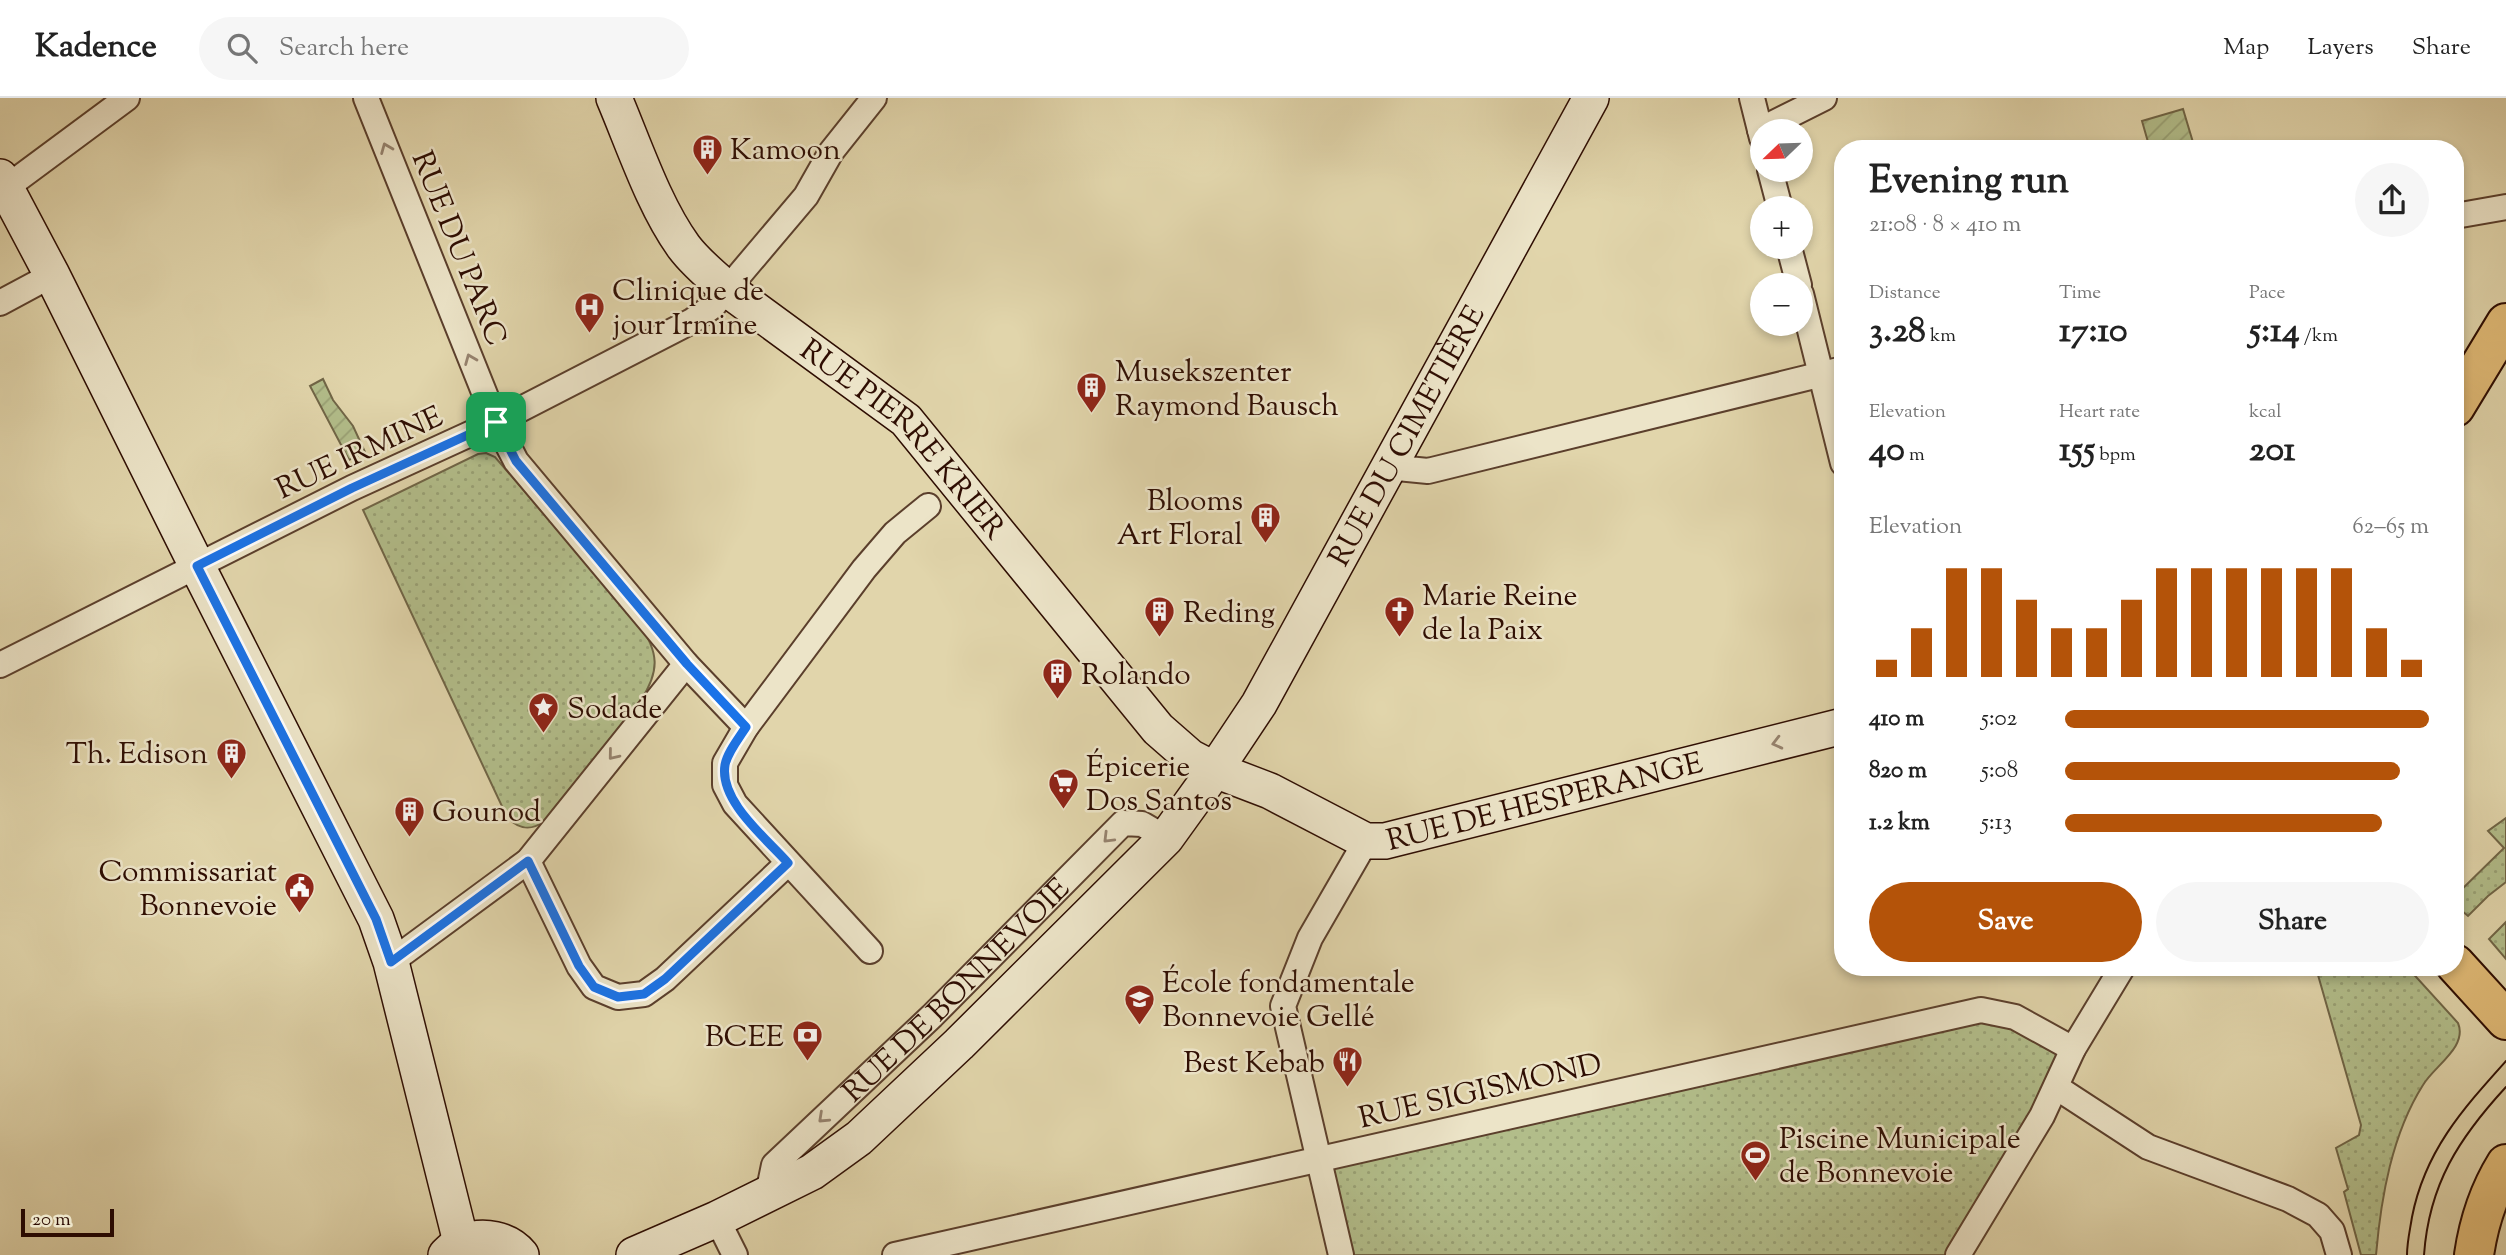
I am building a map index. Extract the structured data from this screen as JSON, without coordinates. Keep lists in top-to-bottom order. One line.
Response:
{"streets":{"main road":["RUE DU CIMETIÈRE","RUE PIERRE KRIER","RUE DE HESPERANGE","RUE DE BONNEVOIE"],"street":["RUE DU PARC","RUE IRMINE","RUE SIGISMOND"]},"crossings":[["RUE DU PARC","RUE IRMINE"],["RUE DU CIMETIÈRE","RUE PIERRE KRIER"],["RUE DU CIMETIÈRE","RUE DE HESPERANGE"],["RUE DU CIMETIÈRE","RUE DE BONNEVOIE"],["RUE PIERRE KRIER","RUE IRMINE"],["RUE PIERRE KRIER","RUE DE HESPERANGE"],["RUE PIERRE KRIER","RUE DE BONNEVOIE"],["RUE DE HESPERANGE","RUE DE BONNEVOIE"]],"one_way":["RUE DU PARC","RUE DE HESPERANGE"],"places":{"building":["Kamoon","Musekszenter Raymond Bausch","Blooms Art Floral","Reding","Rolando","Th. Edison","Gounod"],"hospital":["Clinique de jour Irmine"],"church":["Marie Reine de la Paix"],"place":["Sodade"],"supermarket":["Épicerie Dos Santos"],"public building":["Commissariat Bonnevoie"],"school or university":["École fondamentale Bonnevoie Gellé"],"bank":["BCEE"],"restaurant":["Best Kebab"],"sports":["Piscine Municipale de Bonnevoie"]},"scale_bar":"20 m","north":"bottom left","page":{"header":"Kadence","search":"Search here","nav":["Map","Layers","Share"],"map_buttons":["+","−"],"heading":["Evening run","21:08 · 8 × 410 m"],"stats":[["Distance","3.28 km"],["Time","17:10"],["Pace","5:14 /km"],["Elevation","40 m"],["Heart rate","155 bpm"],["kcal","201"]],"chart":["Elevation","62–65 m"],"list":[{"name":"410 m","note":"5:02"},{"name":"820 m","note":"5:08"},{"name":"1.2 km","note":"5:13"}],"buttons":["Save","Share"],"scale":"20 m"}}
